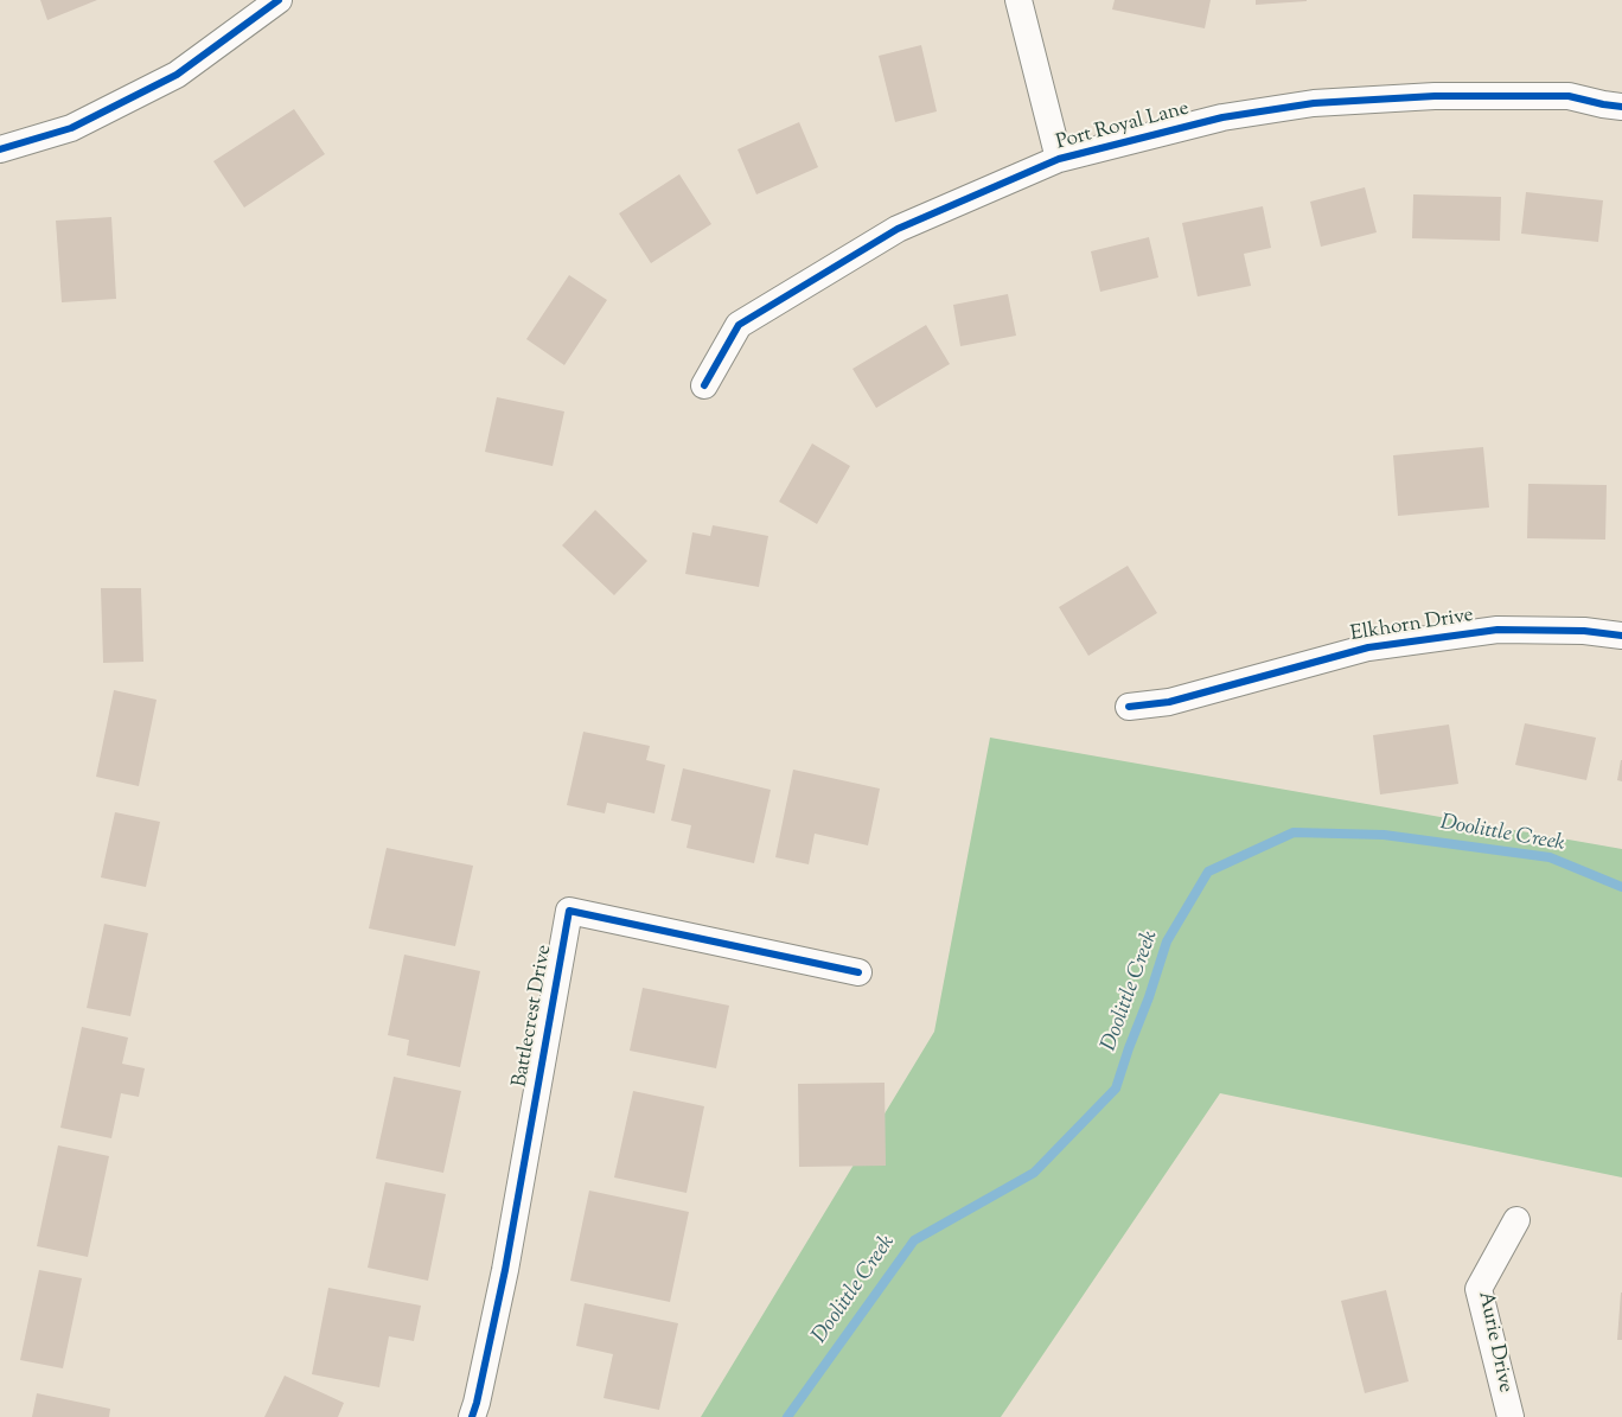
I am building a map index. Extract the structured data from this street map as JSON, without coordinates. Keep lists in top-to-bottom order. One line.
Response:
{"streets":{"street":["Port Royal Lane","Elkhorn Drive","Battlecrest Drive","Aurie Drive"]},"water":["Doolittle Creek"]}
